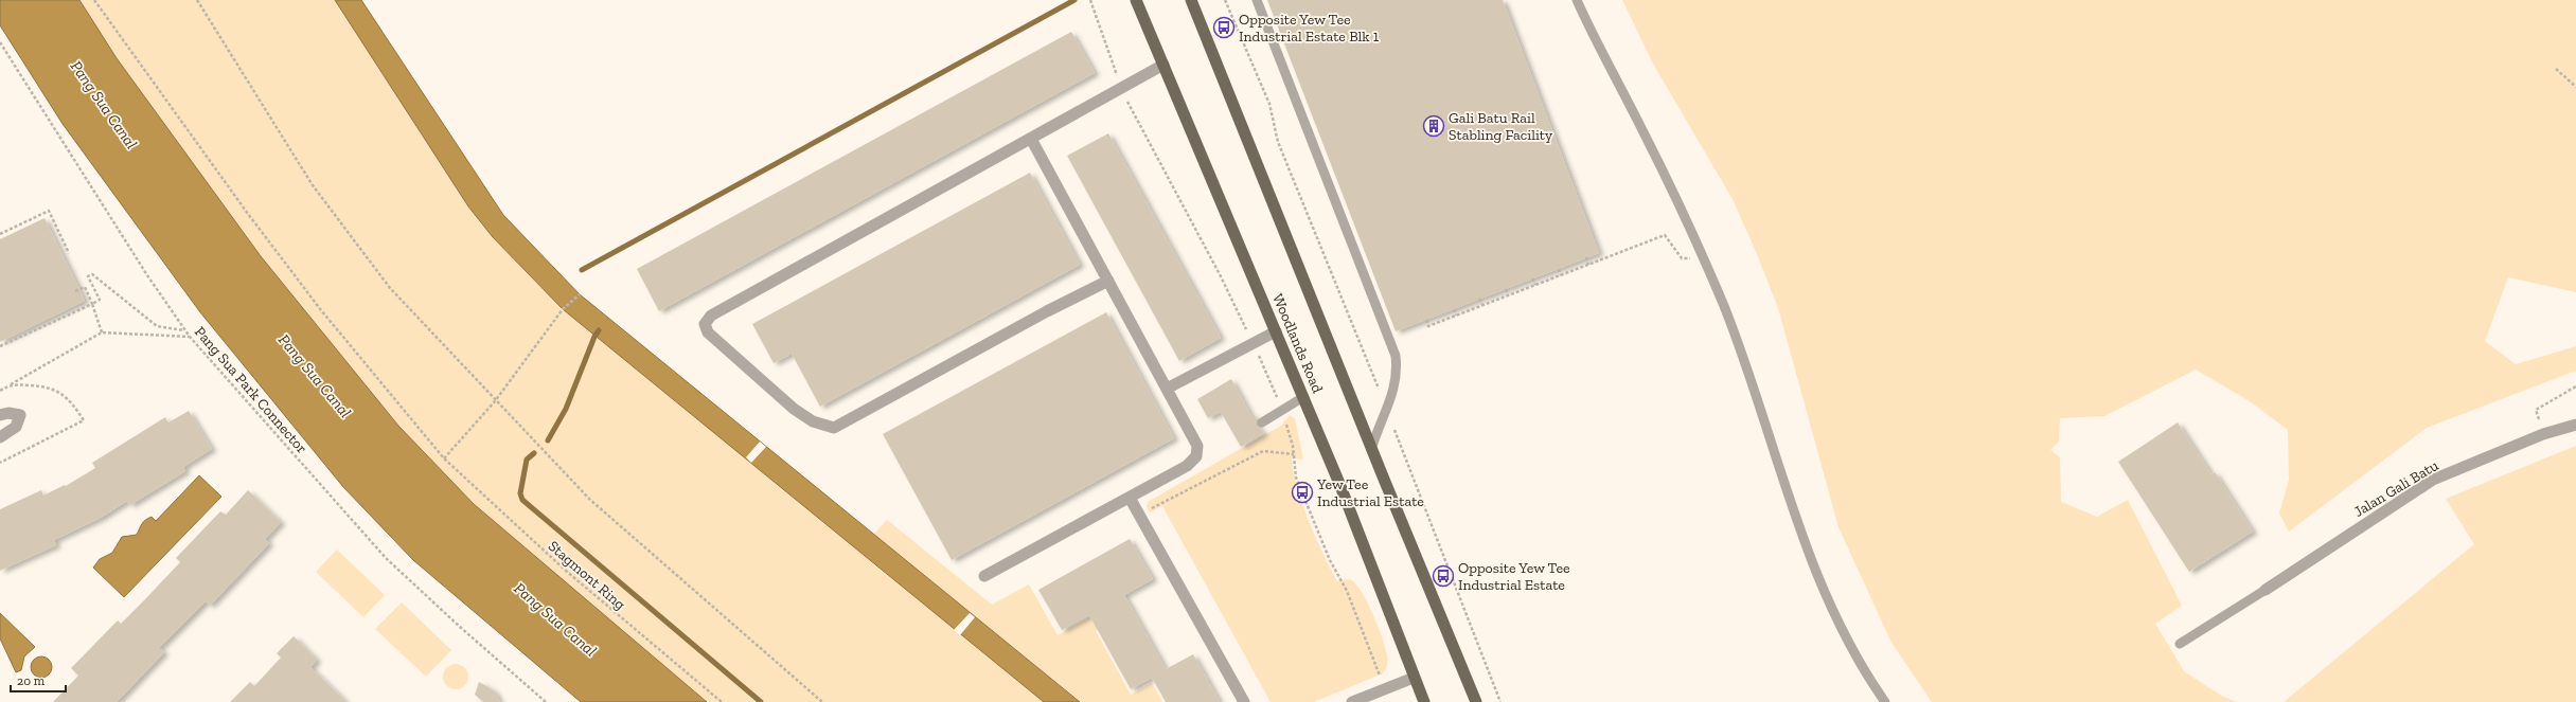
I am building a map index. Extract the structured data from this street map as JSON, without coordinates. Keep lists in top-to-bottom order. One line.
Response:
{"streets":{"main road":["Woodlands Road"],"street":["Jalan Gali Batu"],"path":["Pang Sua Park Connector","Stagmont Ring"]},"water":["Pang Sua Canal"],"places":{"bus stop":["Opposite Yew Tee Industrial Estate Blk 1","Yew Tee Industrial Estate","Opposite Yew Tee Industrial Estate"],"building":["Gali Batu Rail Stabling Facility"]},"scale_bar":"20 m"}
